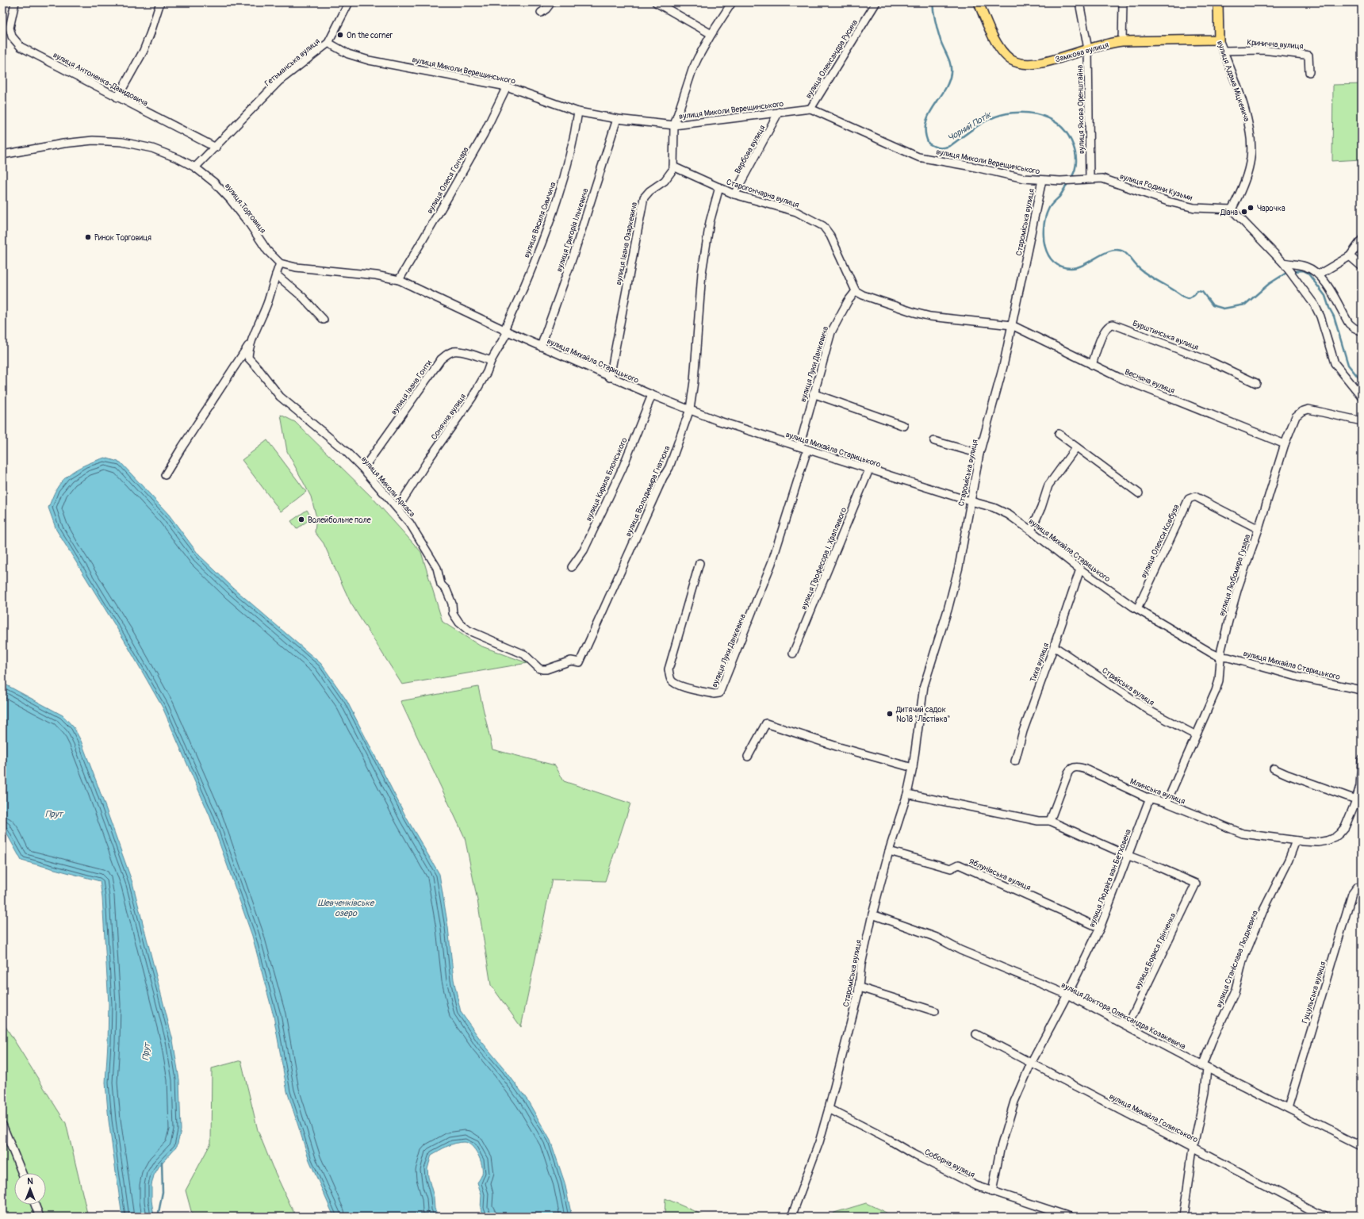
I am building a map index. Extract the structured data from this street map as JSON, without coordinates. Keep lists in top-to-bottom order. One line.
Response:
{"streets":{"main road":["Замкова вулиця","вулиця Адама Міцкевича"],"street":["Кринична вулиця","вулиця Олександра Русина","Гетьманська вулиця","вулиця Миколи Верещинського","вулиця Антоненка-Давидовича","вулиця Якова Оренштайна","Вербова вулиця","вулиця Олеся Гончара","вулиця Родини Кузьми","Старогончарна вулиця","вулиця Торговиця","вулиця Василя Симчича","Староміська вулиця","вулиця Григорія Ількевича","вулиця Івана Озаркевича","Бурштинська вулиця","вулиця Михайла Старицького","вулиця Луки Данкевича","Весняна вулиця","вулиця Івана Гонти","Сонячна вулиця","вулиця Кирила Блонського","вулиця Миколи Аркаса","вулиця Володимира Гнатюка","вулиця Олекси Ковбуза","вулиця Професора І. Храпливого","вулиця Любомира Гузара","Тиха вулиця","Стрийська вулиця","Млинська вулиця","Яблунівська вулиця","вулиця Людвіга ван Бетховена","вулиця Бориса Грінченка","вулиця Станіслава Людкевича","Гуцульська вулиця","вулиця Доктора Олександра Козакевича","вулиця Михайла Голинського","Соборна вулиця"]},"crossings":[["Кринична вулиця","вулиця Адама Міцкевича"],["Замкова вулиця","вулиця Адама Міцкевича"],["Замкова вулиця","вулиця Якова Оренштайна"],["вулиця Олександра Русина","вулиця Миколи Верещинського"],["Гетьманська вулиця","вулиця Миколи Верещинського"],["Гетьманська вулиця","вулиця Антоненка-Давидовича"],["Гетьманська вулиця","вулиця Торговиця"],["вулиця Миколи Верещинського","Вербова вулиця"],["вулиця Миколи Верещинського","вулиця Олеся Гончара"],["вулиця Миколи Верещинського","вулиця Родини Кузьми"],["вулиця Миколи Верещинського","вулиця Василя Симчича"],["вулиця Миколи Верещинського","Староміська вулиця"],["вулиця Миколи Верещинського","вулиця Григорія Ількевича"],["вулиця Миколи Верещинського","вулиця Івана Озаркевича"],["вулиця Адама Міцкевича","вулиця Родини Кузьми"],["вулиця Якова Оренштайна","вулиця Родини Кузьми"],["Вербова вулиця","Старогончарна вулиця"],["вулиця Олеся Гончара","вулиця Михайла Старицького"],["Старогончарна вулиця","вулиця Івана Озаркевича"],["Старогончарна вулиця","вулиця Луки Данкевича"],["Старогончарна вулиця","вулиця Володимира Гнатюка"],["вулиця Торговиця","вулиця Михайла Старицького"],["вулиця Торговиця","вулиця Миколи Аркаса"],["вулиця Василя Симчича","вулиця Михайла Старицького"],["вулиця Василя Симчича","Сонячна вулиця"],["Староміська вулиця","вулиця Михайла Старицького"],["Староміська вулиця","Весняна вулиця"],["Староміська вулиця","Яблунівська вулиця"],["Староміська вулиця","вулиця Доктора Олександра Козакевича"],["Староміська вулиця","Соборна вулиця"],["вулиця Григорія Ількевича","вулиця Михайла Старицького"],["вулиця Івана Озаркевича","вулиця Михайла Старицького"],["Бурштинська вулиця","Весняна вулиця"],["вулиця Михайла Старицького","вулиця Луки Данкевича"],["вулиця Михайла Старицького","Сонячна вулиця"],["вулиця Михайла Старицького","вулиця Кирила Блонського"],["вулиця Михайла Старицького","вулиця Миколи Аркаса"],["вулиця Михайла Старицького","вулиця Володимира Гнатюка"],["вулиця Михайла Старицького","вулиця Олекси Ковбуза"],["вулиця Михайла Старицького","вулиця Професора І. Храпливого"],["вулиця Михайла Старицького","вулиця Любомира Гузара"],["вулиця Михайла Старицького","Тиха вулиця"],["Весняна вулиця","вулиця Любомира Гузара"],["вулиця Івана Гонти","Сонячна вулиця"],["вулиця Івана Гонти","вулиця Миколи Аркаса"],["Сонячна вулиця","вулиця Миколи Аркаса"],["вулиця Миколи Аркаса","вулиця Володимира Гнатюка"],["вулиця Олекси Ковбуза","вулиця Любомира Гузара"],["вулиця Любомира Гузара","Стрийська вулиця"],["вулиця Любомира Гузара","Млинська вулиця"],["Тиха вулиця","Стрийська вулиця"],["Млинська вулиця","вулиця Людвіга ван Бетховена"],["Млинська вулиця","вулиця Станіслава Людкевича"],["Яблунівська вулиця","вулиця Людвіга ван Бетховена"],["вулиця Людвіга ван Бетховена","вулиця Бориса Грінченка"],["вулиця Людвіга ван Бетховена","вулиця Доктора Олександра Козакевича"],["вулиця Людвіга ван Бетховена","вулиця Михайла Голинського"],["вулиця Людвіга ван Бетховена","Соборна вулиця"],["вулиця Бориса Грінченка","вулиця Доктора Олександра Козакевича"],["вулиця Станіслава Людкевича","вулиця Доктора Олександра Козакевича"],["вулиця Станіслава Людкевича","вулиця Михайла Голинського"],["Гуцульська вулиця","вулиця Доктора Олександра Козакевича"]],"water":["Чорний Потік","Прут","Шевченківське озеро"],"places":["On the corner","Чарочка","Діана","Ринок Торговиця","Волейбольне поле","Дитячий садок №18 \"Ластівка\""],"north":"top"}
